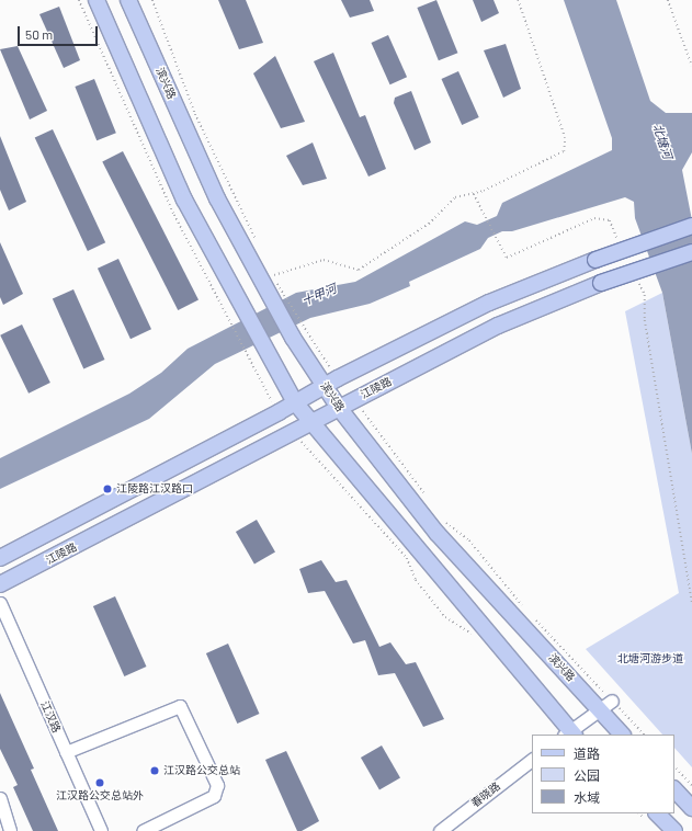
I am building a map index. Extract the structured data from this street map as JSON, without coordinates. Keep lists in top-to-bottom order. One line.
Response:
{"streets":{"main road":["滨兴路","江陵路"],"street":["江汉路","春晓路"]},"crossings":[["滨兴路","江陵路"]],"water":["北塘河","十甲河"],"parks":["北塘河游步道"],"places":["江陵路江汉路口","江汉路公交总站","江汉路公交总站外"],"legend":["道路","公园","水域"],"scale_bar":"50 m"}
